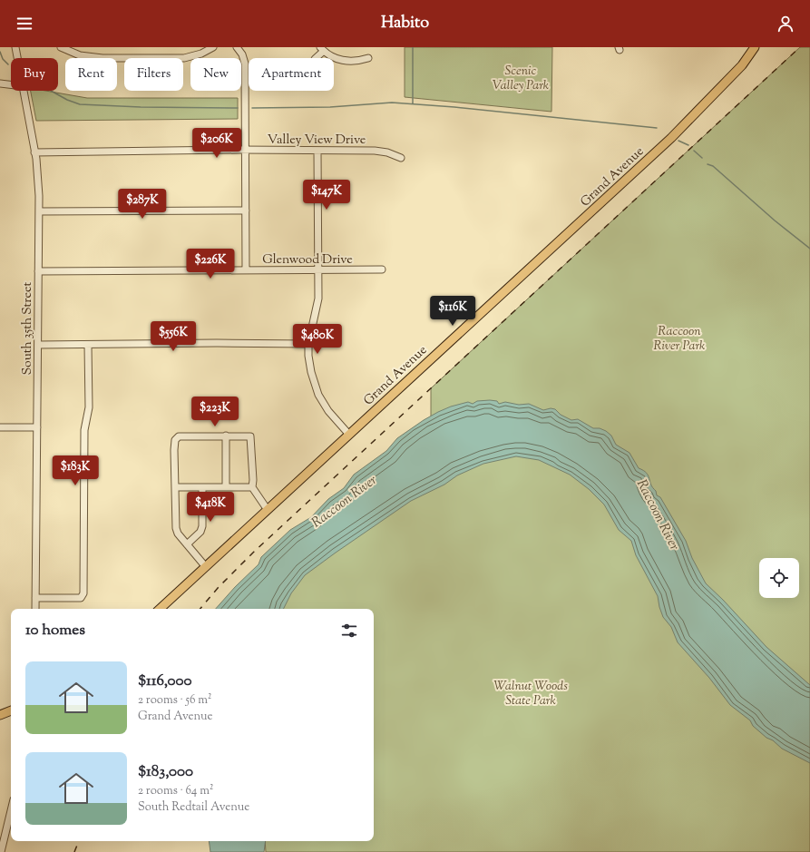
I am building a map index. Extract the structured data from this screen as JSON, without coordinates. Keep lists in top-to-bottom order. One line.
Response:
{"streets":{"main road":["Grand Avenue"],"street":["Valley View Drive","Glenwood Drive","South 35th Street"]},"crossings":[["Valley View Drive","South 35th Street"],["Glenwood Drive","South 35th Street"]],"water":["Raccoon River"],"parks":["Scenic Valley Park","Raccoon River Park","Walnut Woods State Park"],"page":{"header":"Habito","chip":["Buy","Rent","Filters","New","Apartment"],"price":["$206K","$147K","$287K","$226K","$116K","$556K","$480K","$223K","$183K","$418K"],"heading":"10 homes","list":[{"name":"$116,000","note":"2 rooms · 56 m² · Grand Avenue"},{"name":"$183,000","note":"2 rooms · 64 m² · South Redtail Avenue"}]}}
